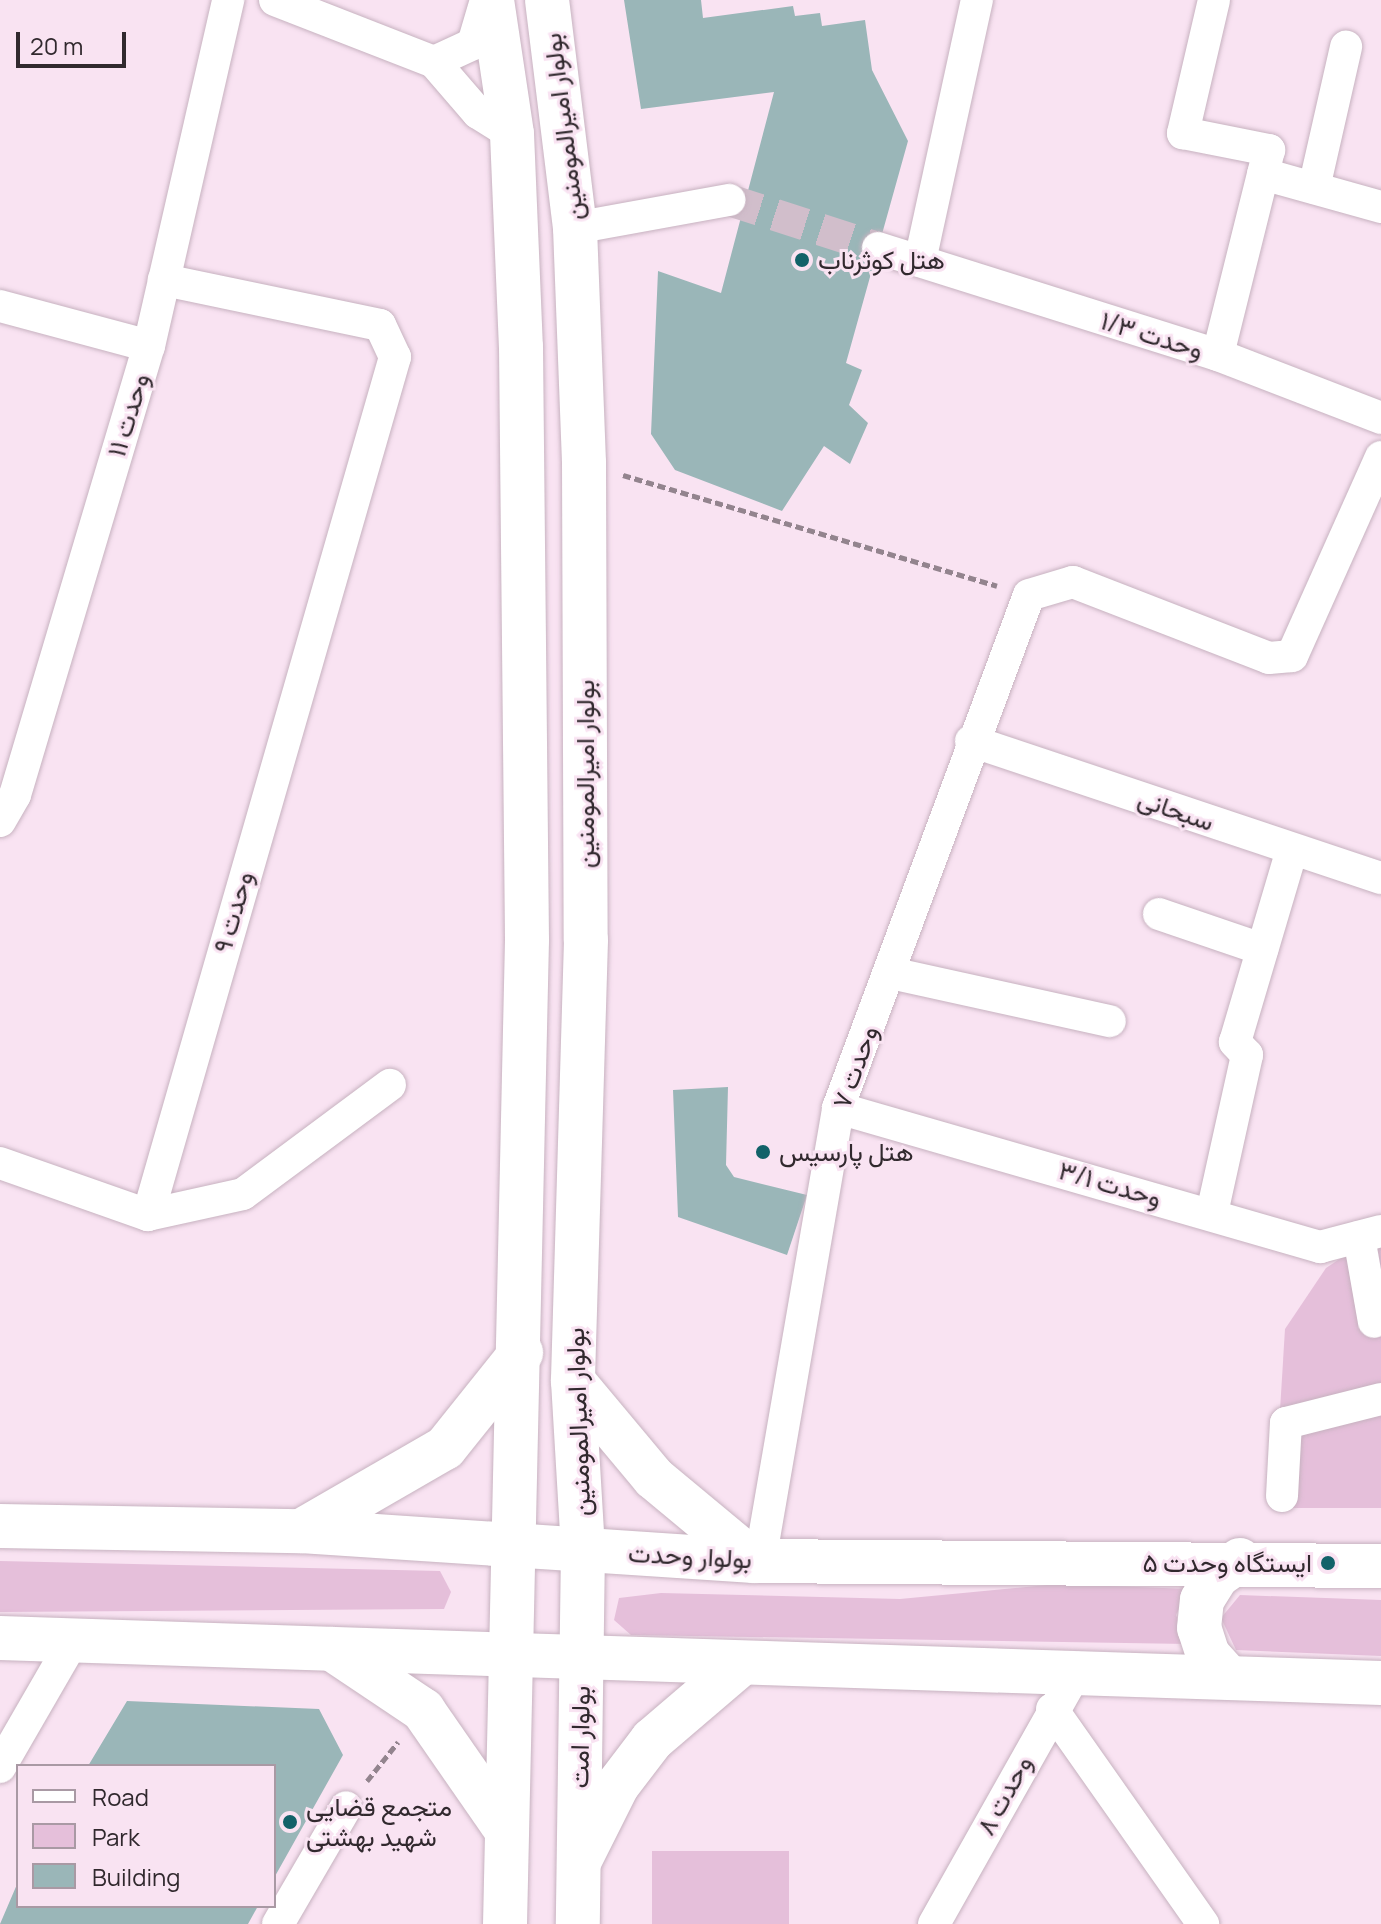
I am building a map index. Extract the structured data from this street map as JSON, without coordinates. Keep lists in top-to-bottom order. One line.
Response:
{"streets":{"main road":["بولوار امیرالمومنین","بولوار وحدت","بولوار امت"],"street":["وحدت ۱/۳","وحدت ۱۱","سبحانی","وحدت ۹","وحدت ۷","وحدت ۳/۱","وحدت ۸"]},"crossings":[["بولوار امیرالمومنین","بولوار وحدت"],["بولوار امیرالمومنین","بولوار امت"],["وحدت ۱۱","وحدت ۹"],["سبحانی","وحدت ۷"],["وحدت ۷","وحدت ۳/۱"],["وحدت ۷","بولوار وحدت"],["بولوار وحدت","بولوار امت"]],"places":["هتل کوثرناب","هتل پارسیس","ایستگاه وحدت ۵","متجمع قضایی شهید بهشتی"],"legend":["Road","Park","Building"],"scale_bar":"20 m"}
